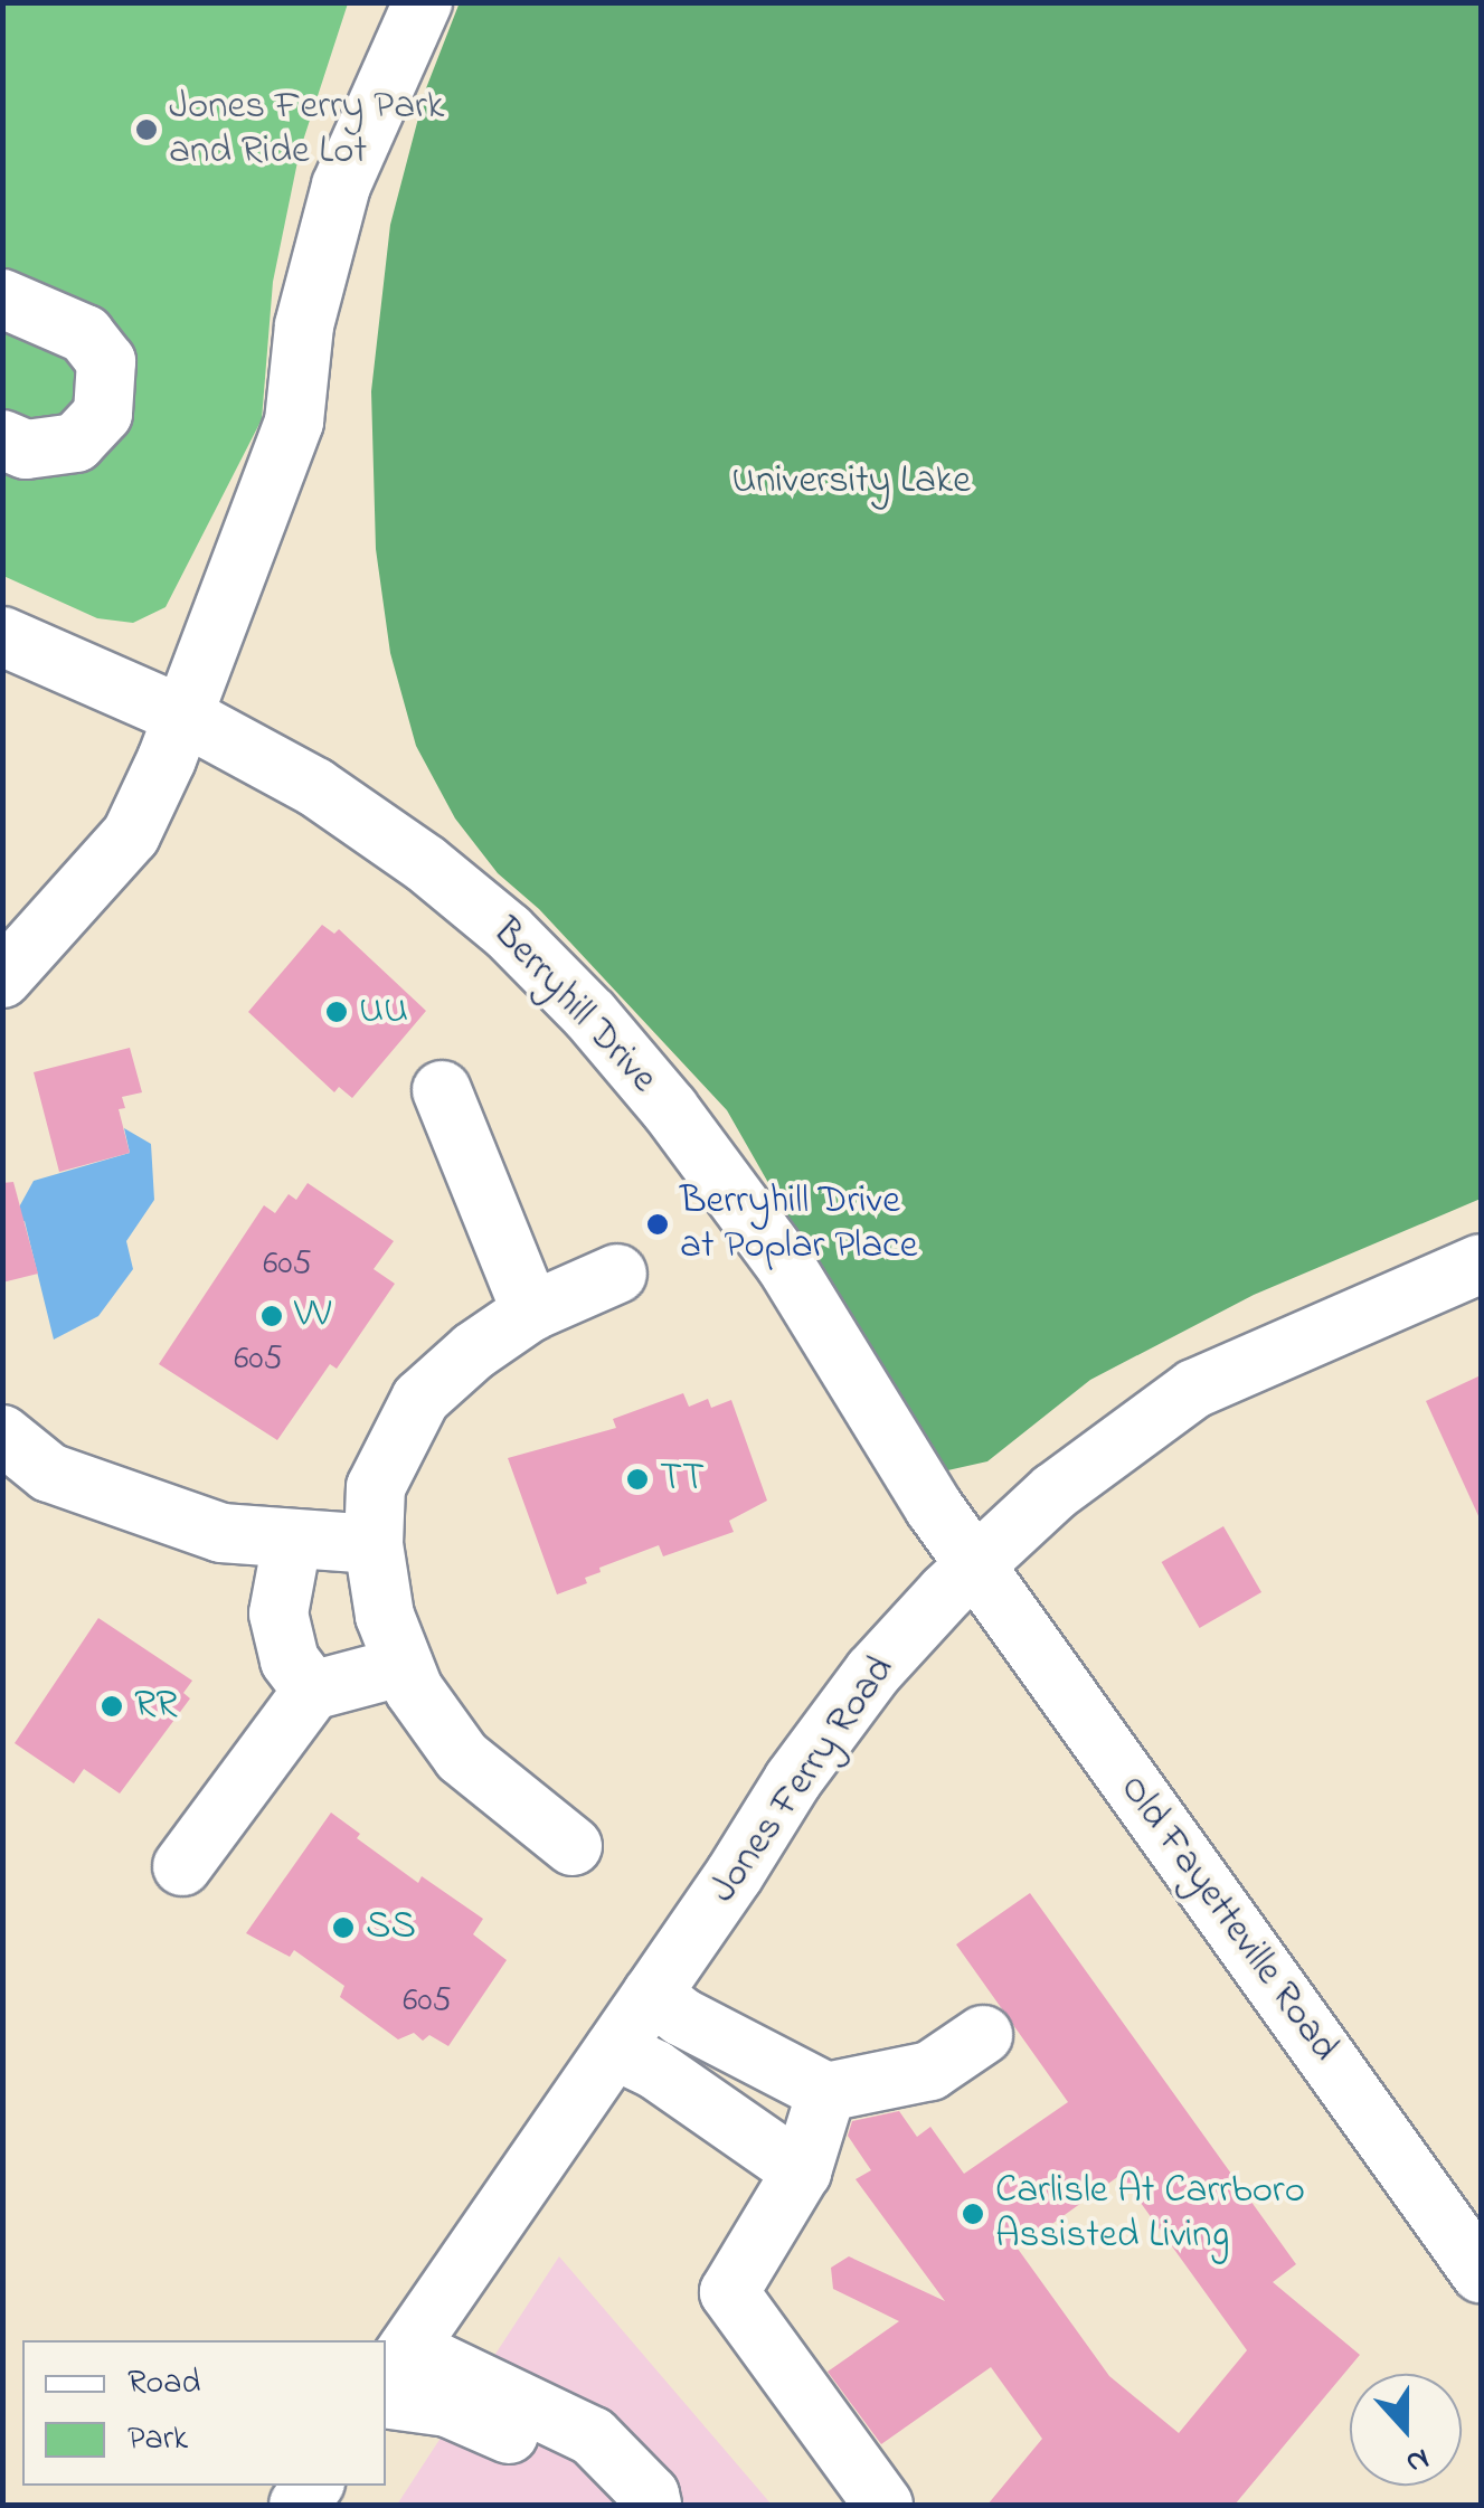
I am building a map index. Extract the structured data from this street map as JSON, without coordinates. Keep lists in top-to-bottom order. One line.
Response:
{"streets":{"street":["Berryhill Drive","Jones Ferry Road","Old Fayetteville Road"]},"crossings":[["Berryhill Drive","Jones Ferry Road"],["Berryhill Drive","Old Fayetteville Road"],["Jones Ferry Road","Old Fayetteville Road"]],"parks":["University Lake"],"places":["Jones Ferry Park and Ride Lot","UU","Berryhill Drive at Poplar Place","VV","TT","RR","SS","Carlisle At Carrboro Assisted Living"],"house_numbers":["605","605","605"],"legend":["Road","Park"],"north":"bottom"}
